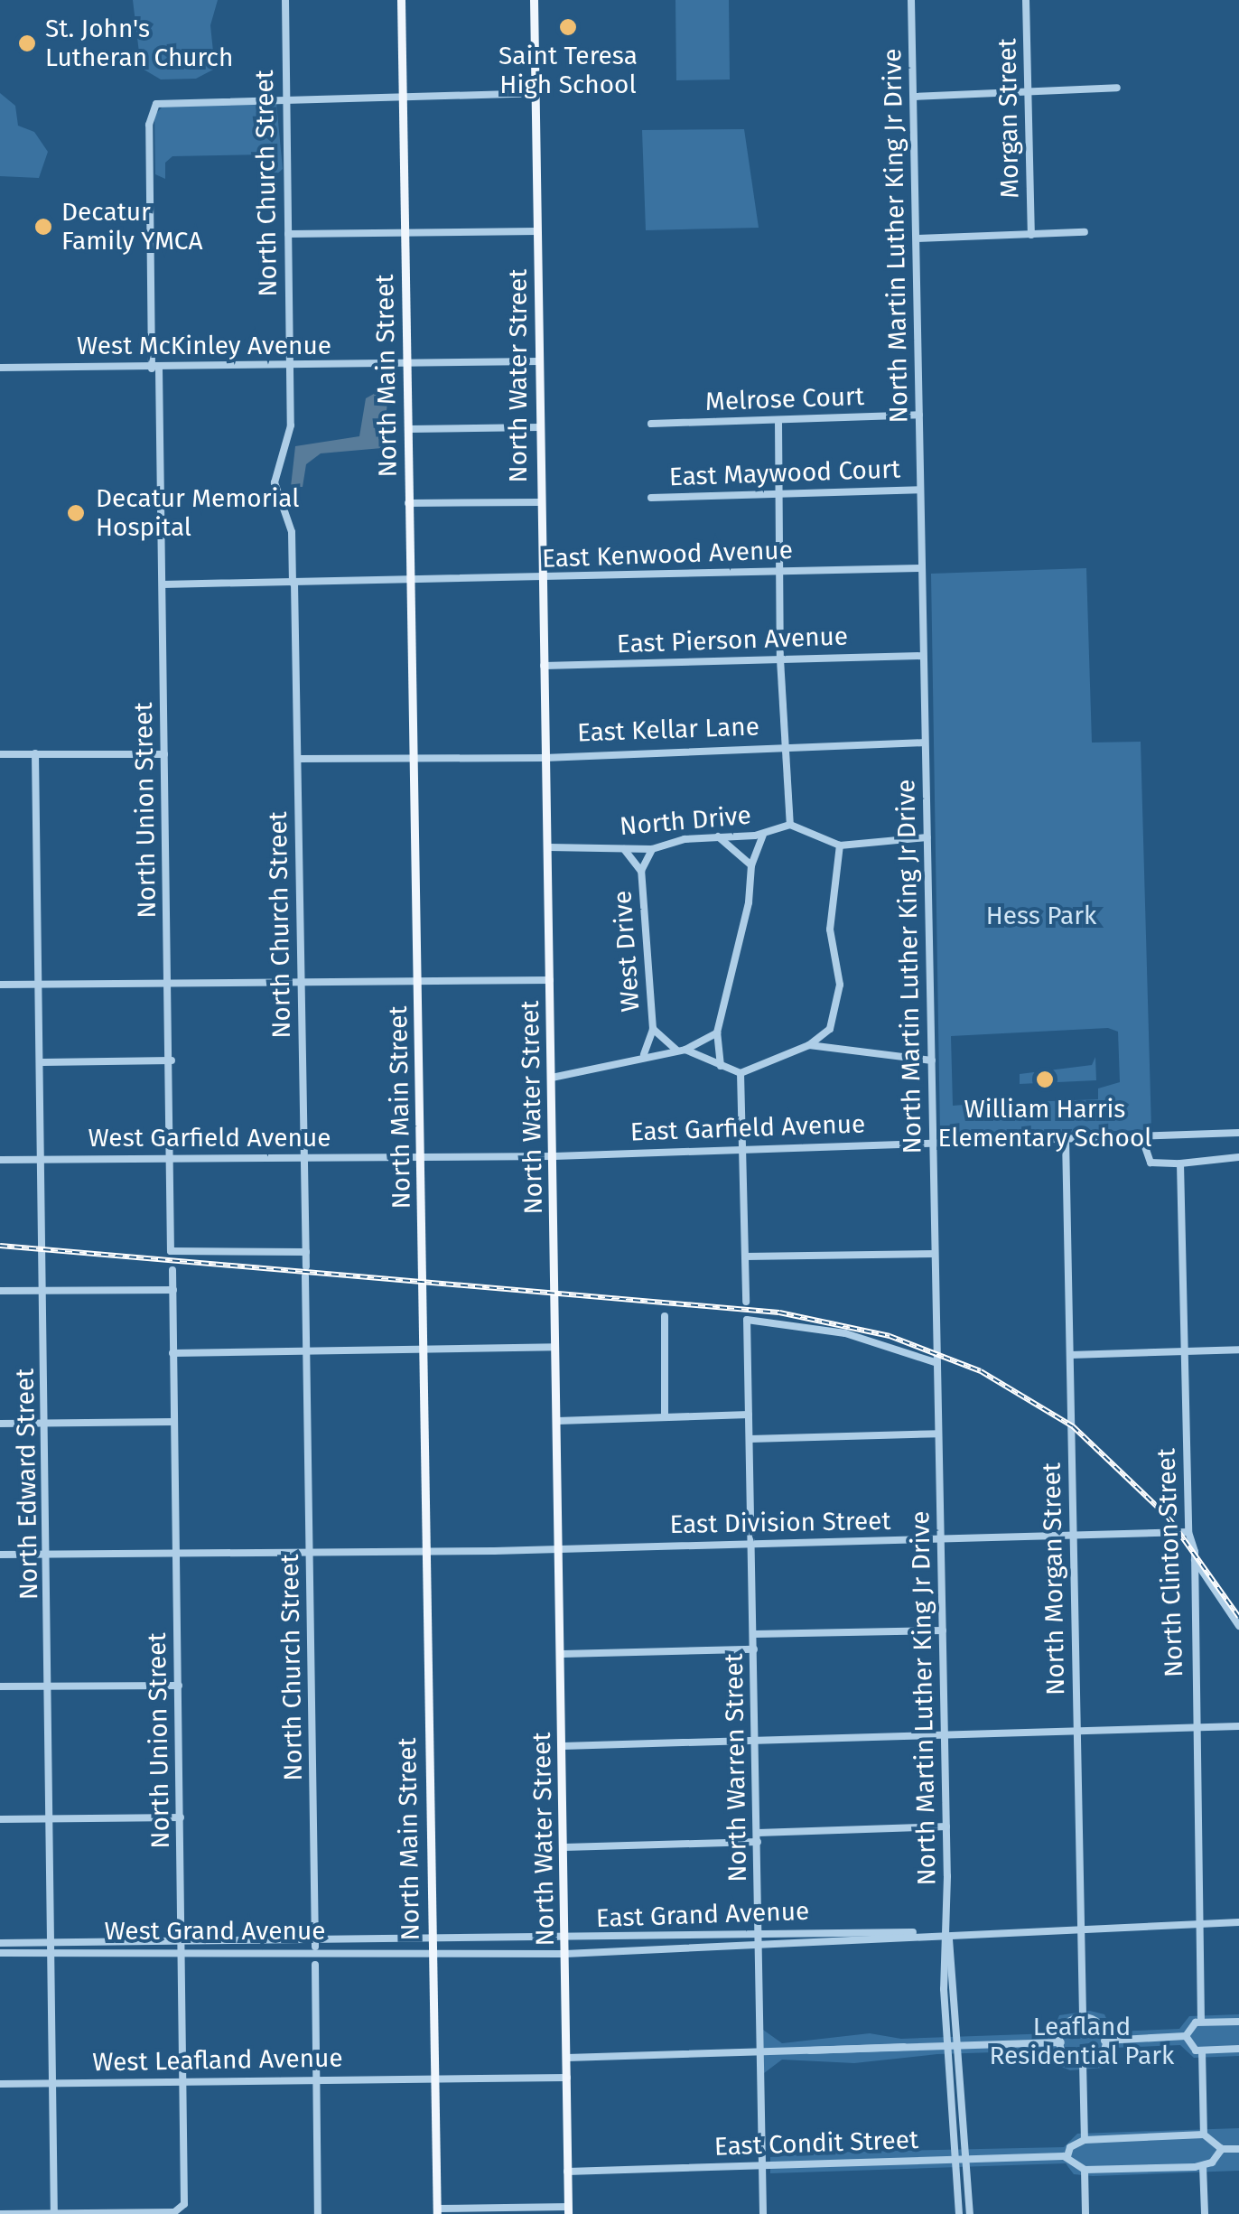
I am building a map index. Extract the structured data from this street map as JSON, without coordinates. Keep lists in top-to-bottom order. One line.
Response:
{"streets":{"main road":["North Main Street","North Water Street"],"street":["Morgan Street","North Church Street","North Martin Luther King Jr Drive","West McKinley Avenue","Melrose Court","East Maywood Court","East Kenwood Avenue","East Pierson Avenue","East Kellar Lane","North Union Street","North Drive","West Drive","East Garfield Avenue","West Garfield Avenue","North Edward Street","East Division Street","North Clinton Street","North Morgan Street","North Warren Street","East Grand Avenue","West Grand Avenue","West Leafland Avenue","East Condit Street"]},"crossings":[["North Church Street","West McKinley Avenue"],["North Church Street","East Kenwood Avenue"],["North Church Street","East Kellar Lane"],["North Church Street","North Union Street"],["North Church Street","West Garfield Avenue"],["North Church Street","East Division Street"],["North Church Street","West Grand Avenue"],["North Martin Luther King Jr Drive","Melrose Court"],["North Martin Luther King Jr Drive","East Maywood Court"],["North Martin Luther King Jr Drive","East Kenwood Avenue"],["North Martin Luther King Jr Drive","East Pierson Avenue"],["North Martin Luther King Jr Drive","East Kellar Lane"],["North Martin Luther King Jr Drive","East Garfield Avenue"],["North Martin Luther King Jr Drive","East Division Street"],["North Martin Luther King Jr Drive","North Warren Street"],["North Martin Luther King Jr Drive","East Grand Avenue"],["North Martin Luther King Jr Drive","East Condit Street"],["West McKinley Avenue","North Main Street"],["West McKinley Avenue","North Water Street"],["West McKinley Avenue","North Union Street"],["North Main Street","East Kenwood Avenue"],["North Main Street","East Kellar Lane"],["North Main Street","East Garfield Avenue"],["North Main Street","West Garfield Avenue"],["North Main Street","East Division Street"],["North Main Street","East Grand Avenue"],["North Main Street","West Grand Avenue"],["North Main Street","West Leafland Avenue"],["North Water Street","East Kenwood Avenue"],["North Water Street","East Pierson Avenue"],["North Water Street","East Kellar Lane"],["North Water Street","North Drive"],["North Water Street","East Garfield Avenue"],["North Water Street","East Division Street"],["North Water Street","East Grand Avenue"],["North Water Street","West Leafland Avenue"],["North Water Street","East Condit Street"],["East Kenwood Avenue","North Union Street"],["North Union Street","West Garfield Avenue"],["North Union Street","North Edward Street"],["North Union Street","East Division Street"],["North Union Street","West Grand Avenue"],["North Union Street","West Leafland Avenue"],["North Drive","West Drive"],["East Garfield Avenue","West Garfield Avenue"],["East Garfield Avenue","North Morgan Street"],["West Garfield Avenue","North Edward Street"],["North Edward Street","East Division Street"],["North Edward Street","West Grand Avenue"],["North Edward Street","West Leafland Avenue"],["East Division Street","North Clinton Street"],["East Division Street","North Morgan Street"],["East Division Street","North Warren Street"],["North Clinton Street","East Grand Avenue"],["North Morgan Street","East Grand Avenue"],["North Warren Street","East Grand Avenue"],["North Warren Street","East Condit Street"],["East Grand Avenue","West Grand Avenue"]],"parks":["Hess Park","Leafland Residential Park"],"places":["Saint Teresa High School","St. John's Lutheran Church","Decatur Family YMCA","Decatur Memorial Hospital","William Harris Elementary School"]}
